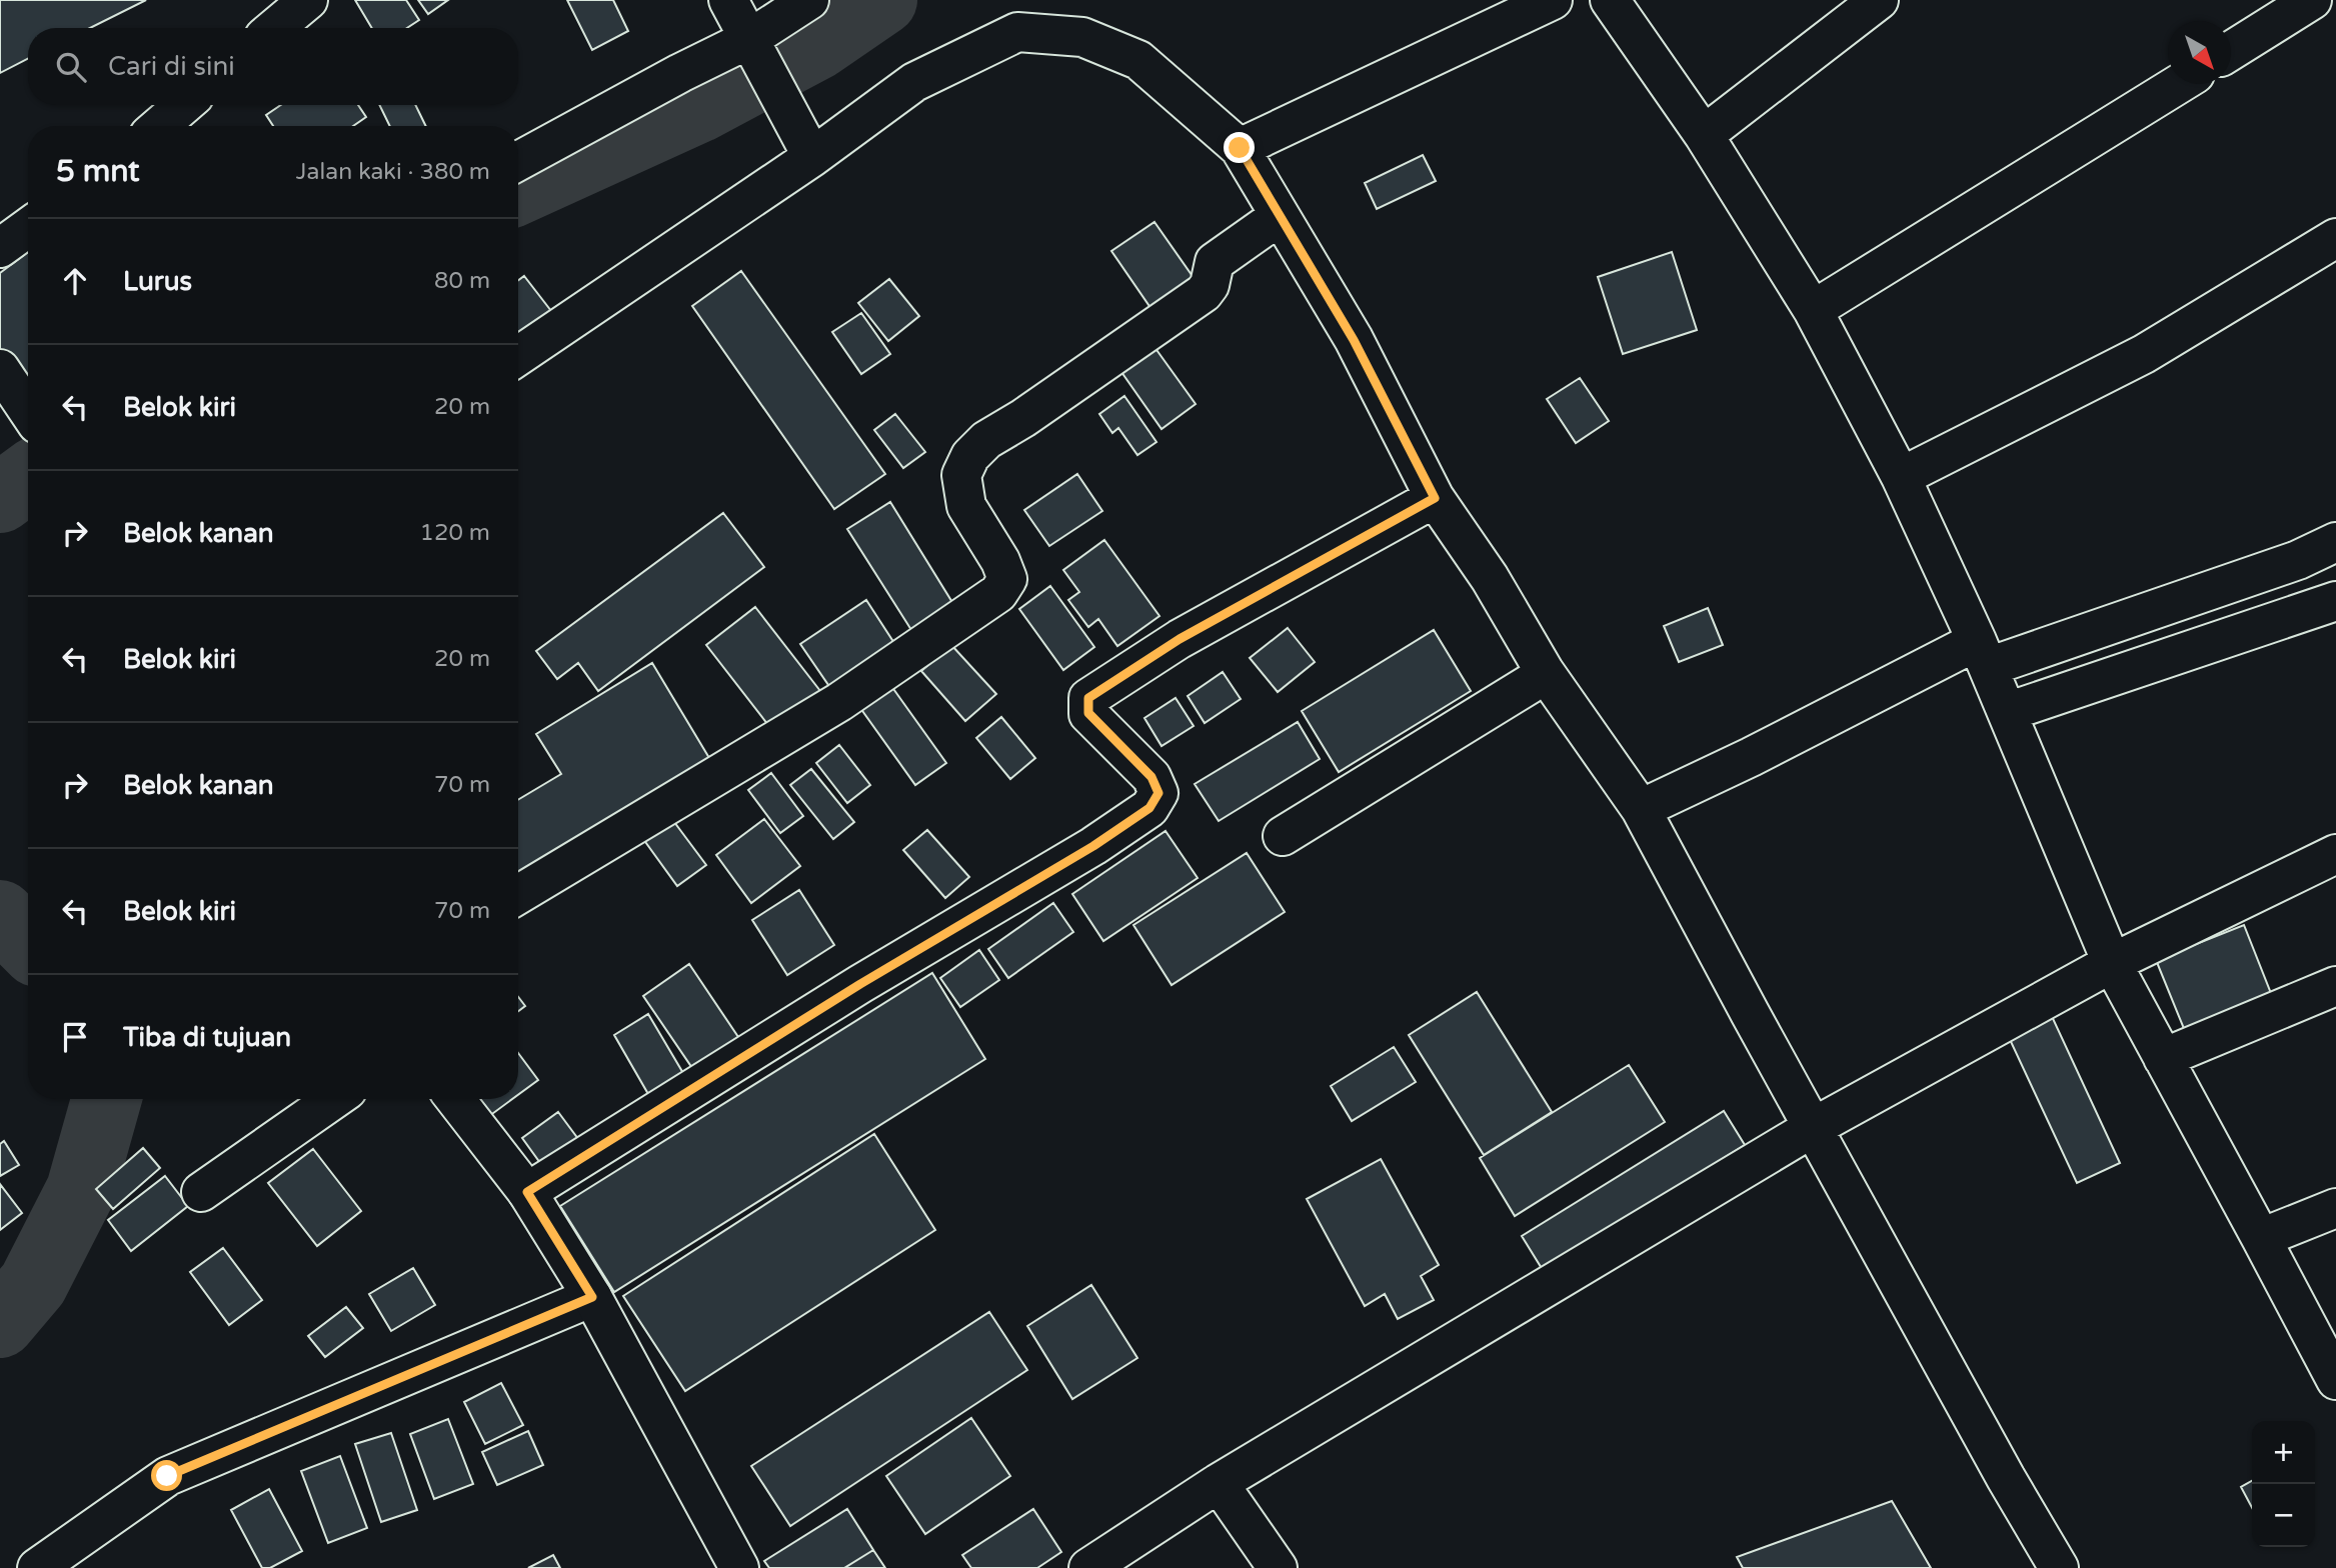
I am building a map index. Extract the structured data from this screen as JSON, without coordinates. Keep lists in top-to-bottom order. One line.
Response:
{"north":"bottom right","page":{"search":"Cari di sini","heading":["5 mnt","Jalan kaki · 380 m"],"list":[["Lurus","80 m"],["Belok kiri","20 m"],["Belok kanan","120 m"],["Belok kiri","20 m"],["Belok kanan","70 m"],["Belok kiri","70 m"],"Tiba di tujuan"],"map_buttons":["+","−"]}}
